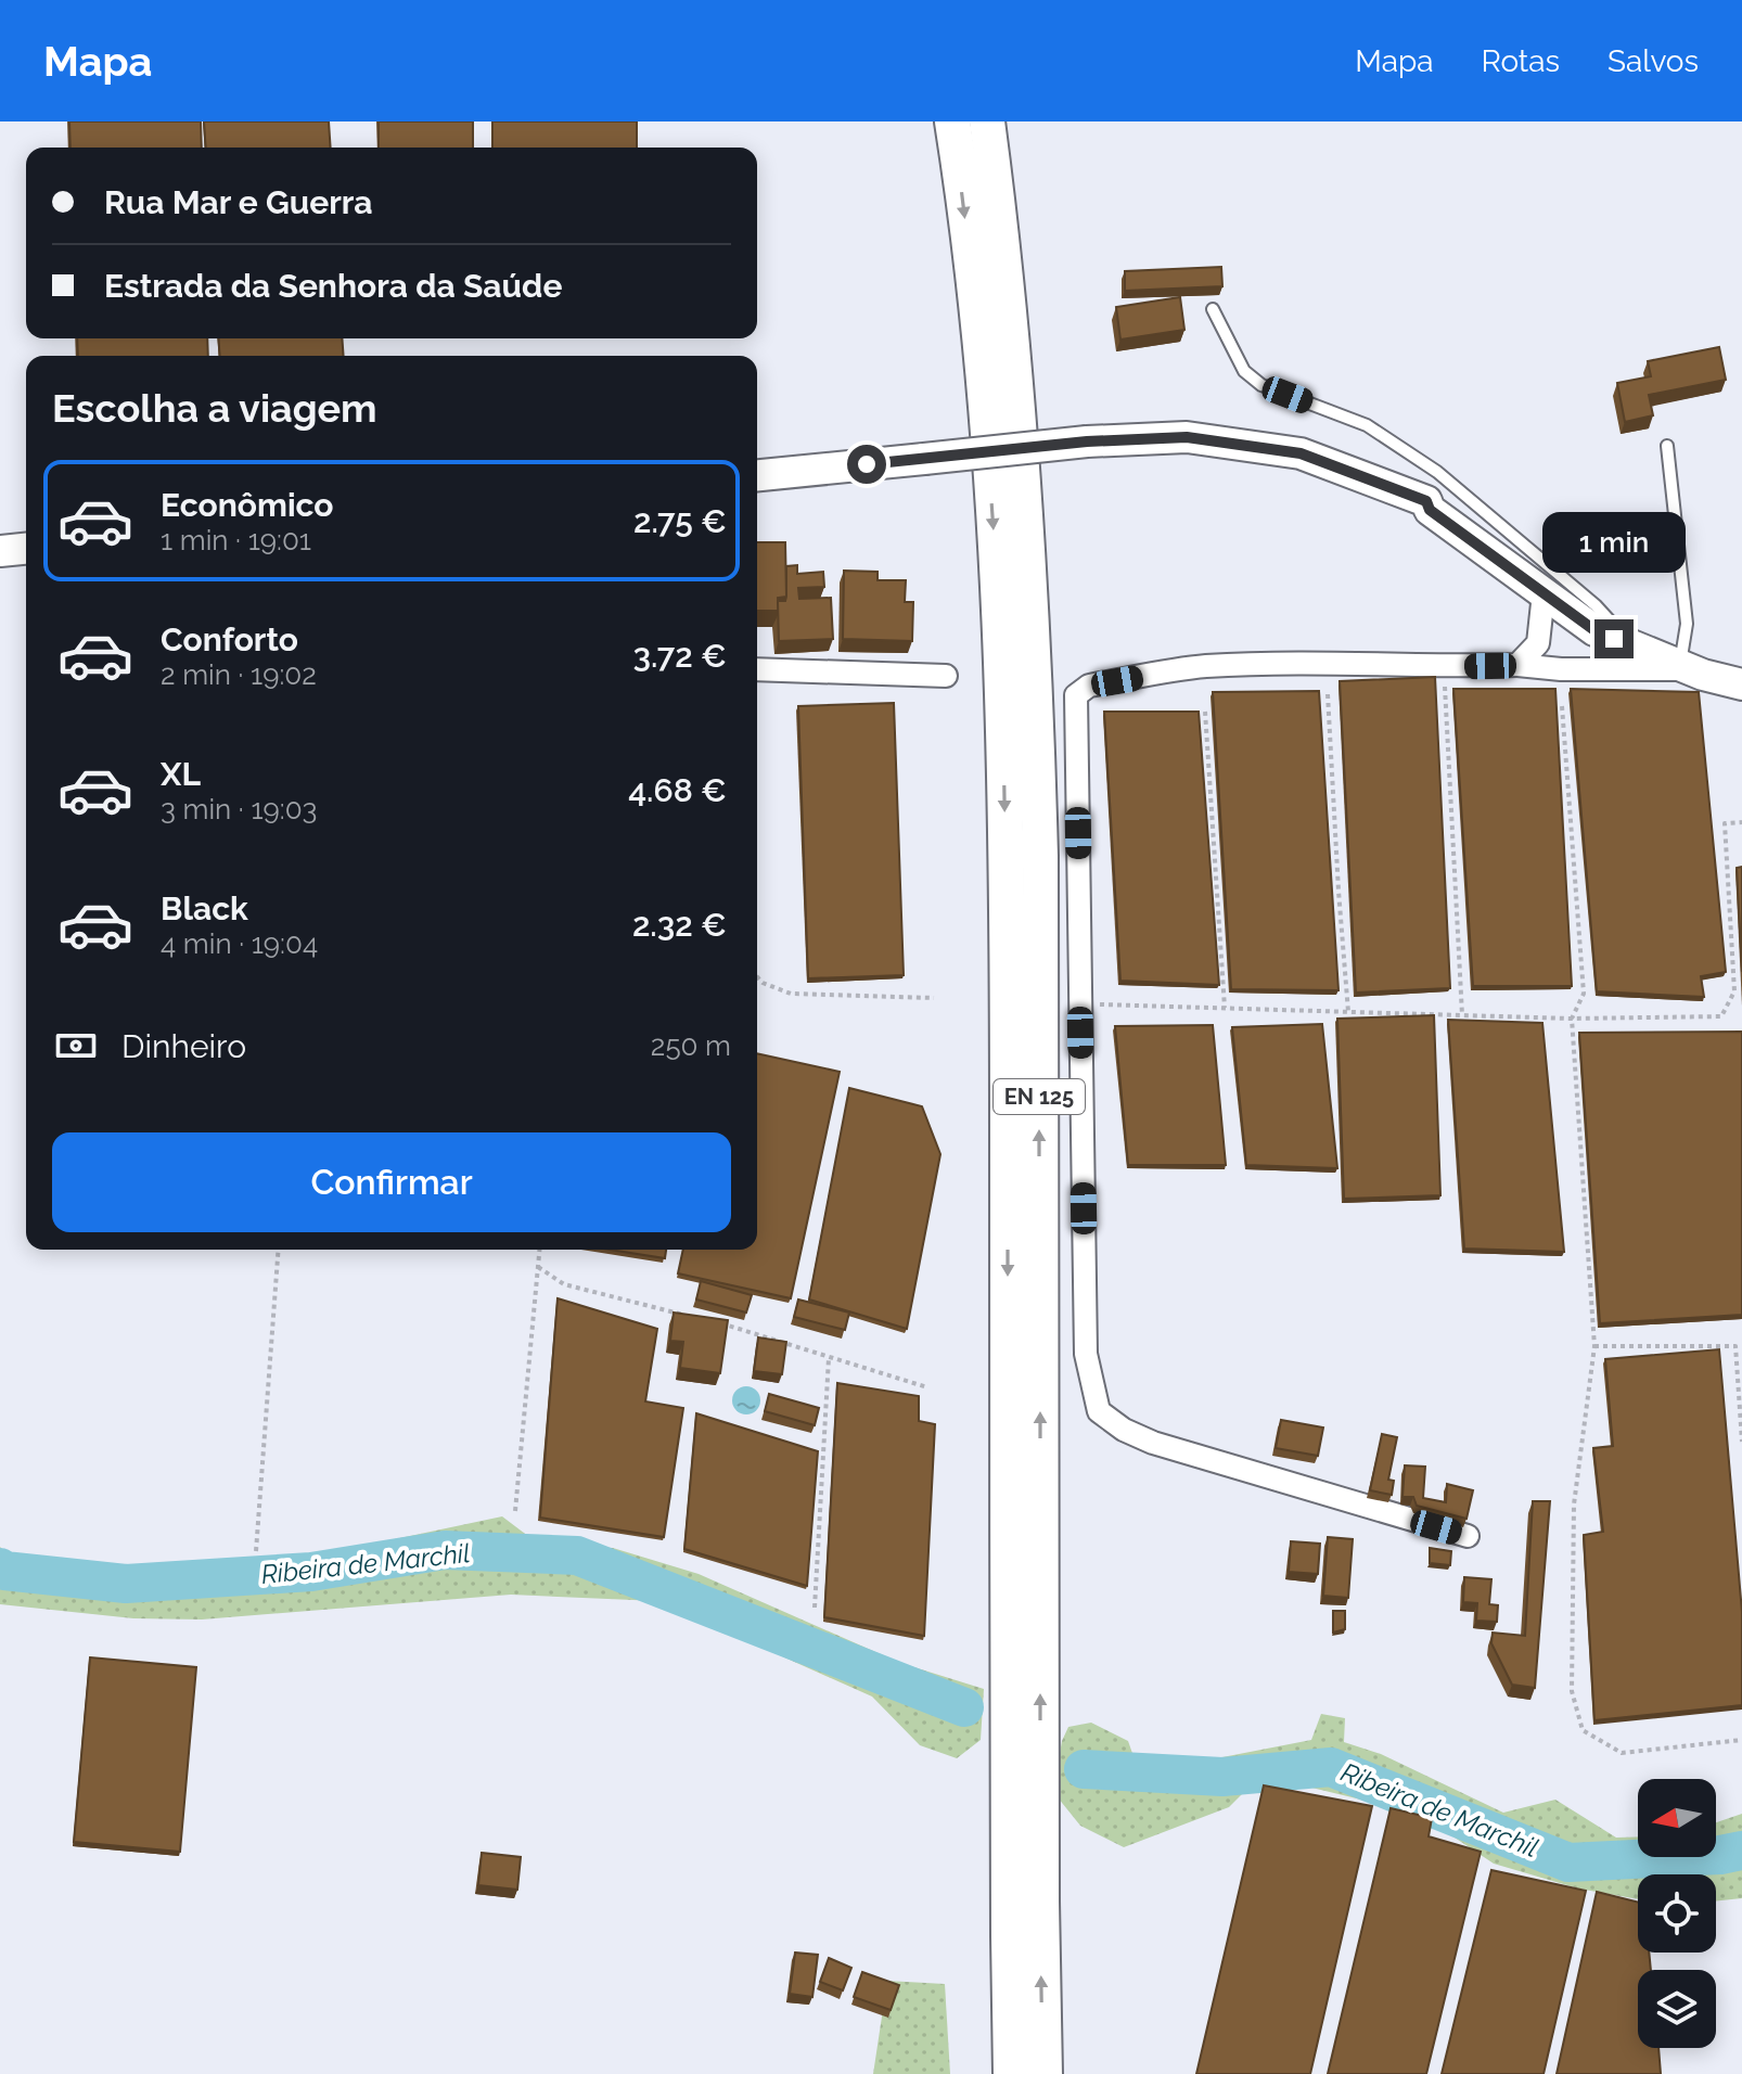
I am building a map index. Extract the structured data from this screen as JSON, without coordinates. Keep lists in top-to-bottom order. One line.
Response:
{"streets":{"main road":["EN 125"]},"water":["Ribeira de Marchil"],"north":"left","page":{"header":"Mapa","nav":["Mapa","Rotas","Salvos"],"banner":["Rua Mar e Guerra","Estrada da Senhora da Saúde"],"heading":"Escolha a viagem","list":[{"name":"Econômico","note":"1 min · 19:01","value":"2.75 €"},{"name":"Conforto","note":"2 min · 19:02","value":"3.72 €"},{"name":"XL","note":"3 min · 19:03","value":"4.68 €"},{"name":"Black","note":"4 min · 19:04","value":"2.32 €"}],"bubble":"1 min","pay":["Dinheiro","250 m"],"buttons":"Confirmar"}}
